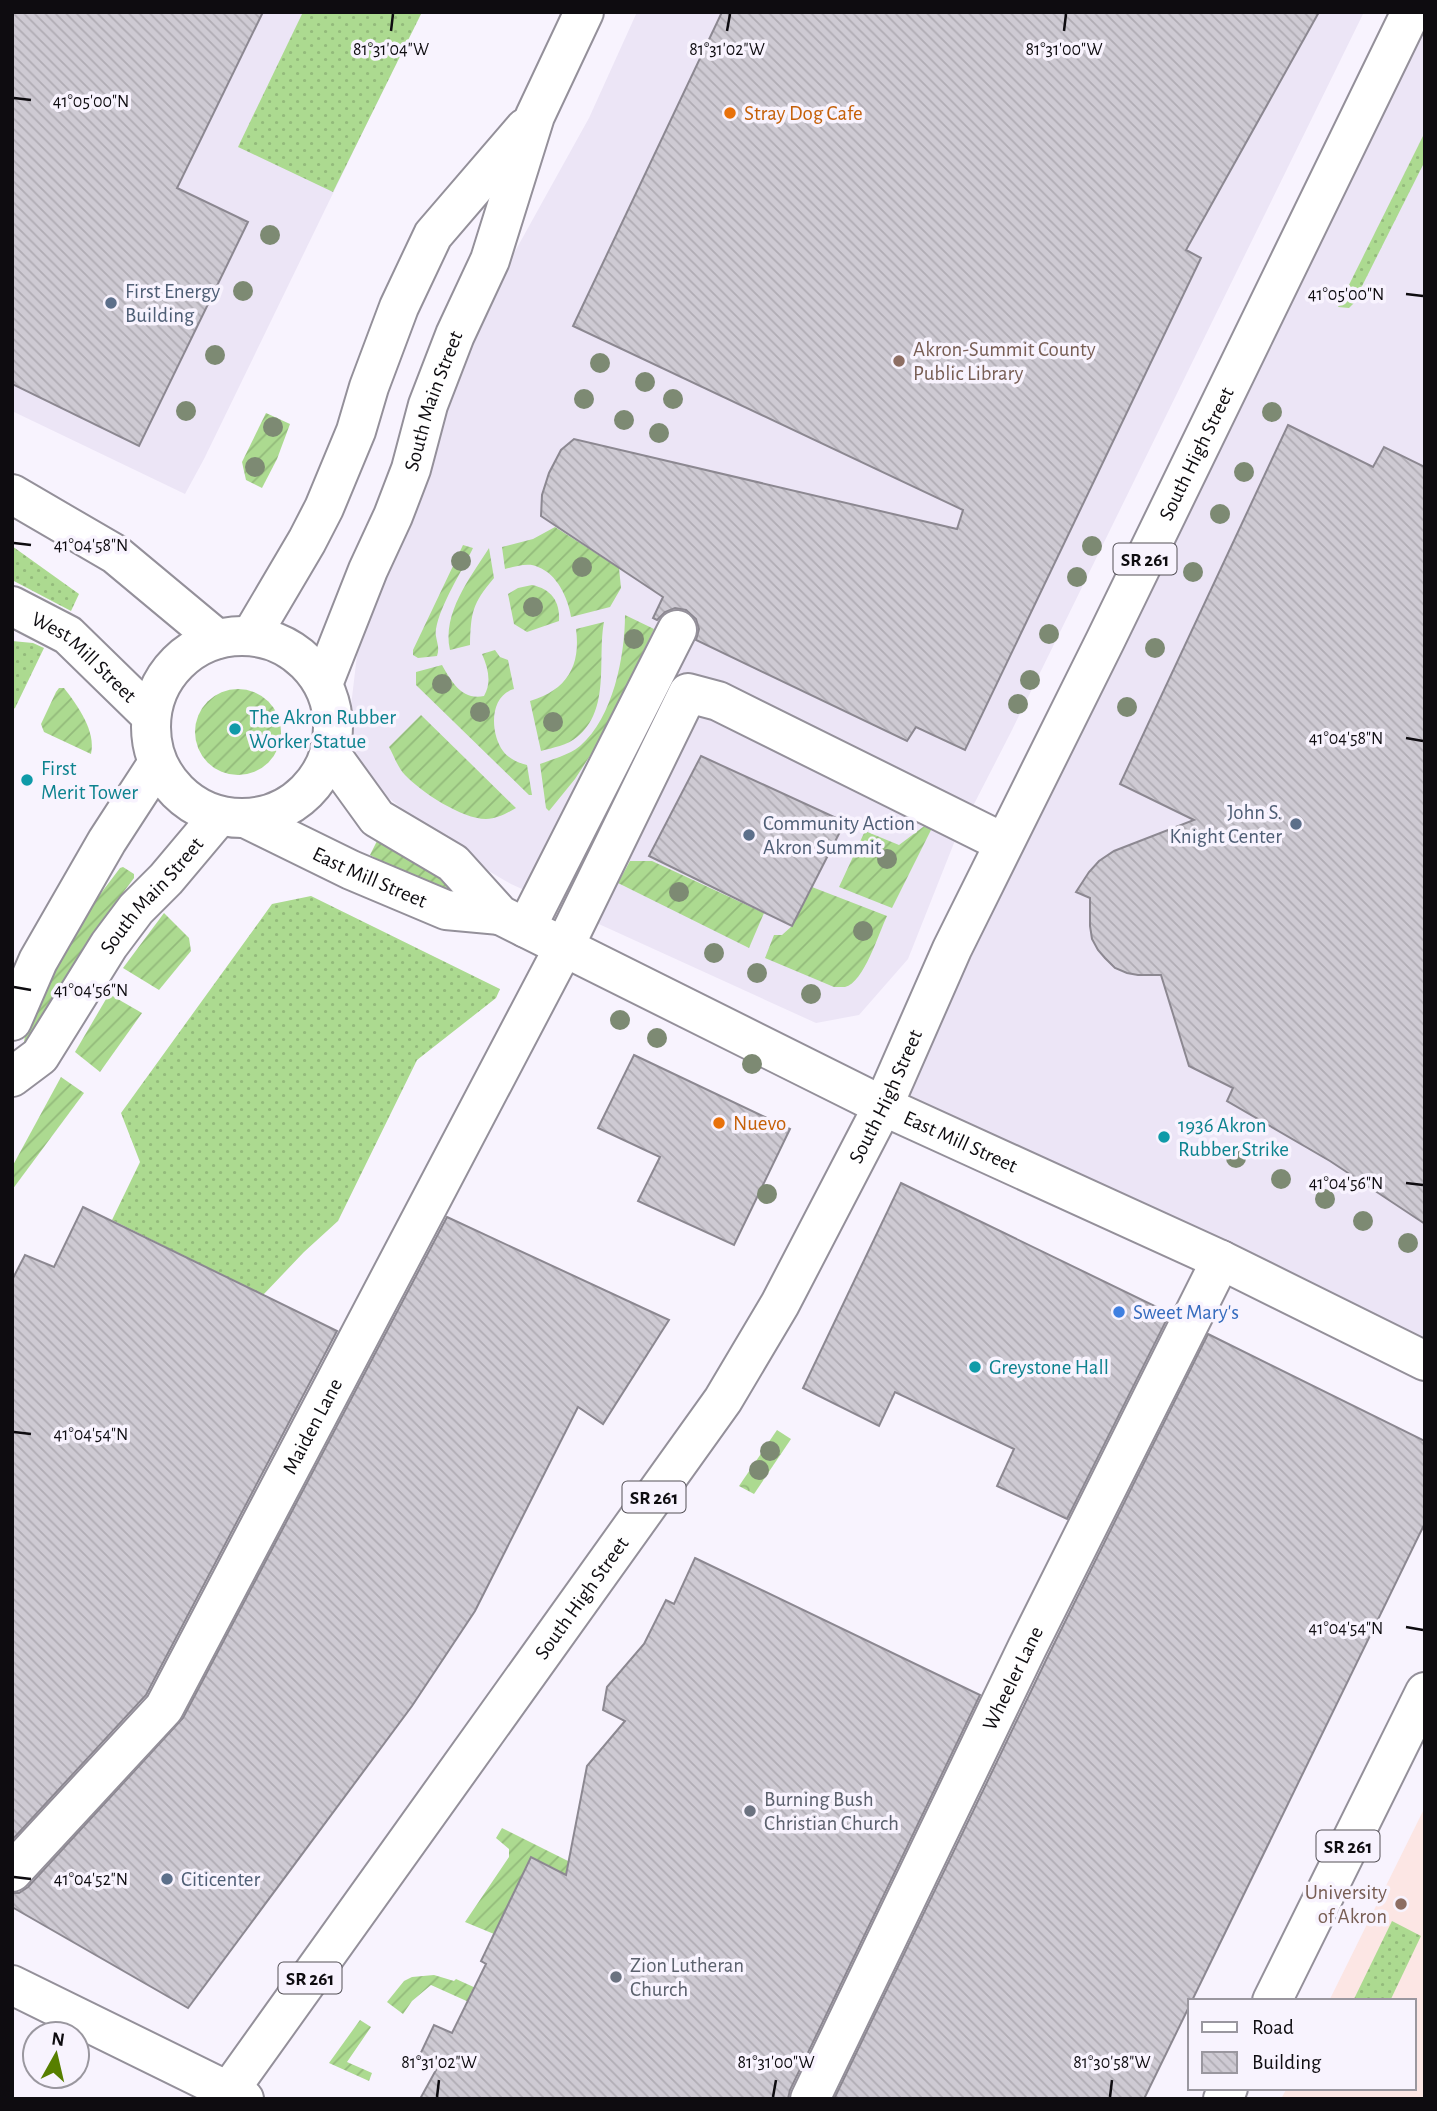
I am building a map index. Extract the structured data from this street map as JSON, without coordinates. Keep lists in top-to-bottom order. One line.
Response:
{"streets":{"main road":["South Main Street","South High Street","SR 261","West Mill Street","East Mill Street","Maiden Lane","Wheeler Lane"]},"crossings":[["South Main Street","West Mill Street"],["South Main Street","East Mill Street"],["South High Street","East Mill Street"],["South High Street","Maiden Lane"],["West Mill Street","East Mill Street"],["East Mill Street","Maiden Lane"],["East Mill Street","Wheeler Lane"]],"places":["Stray Dog Cafe","First Energy Building","Akron-Summit County Public Library","The Akron Rubber Worker Statue","First Merit Tower","John S. Knight Center","Community Action Akron Summit","Nuevo","1936 Akron Rubber Strike","Sweet Mary's","Greystone Hall","Burning Bush Christian Church","Citicenter","University of Akron","Zion Lutheran Church"],"legend":["Road","Building"],"north":"top","coordinates":["81°31'04\"W","81°31'02\"W","81°31'00\"W","41°05'00\"N","41°04'58\"N","41°04'56\"N","41°04'54\"N","41°04'52\"N","81°30'58\"W"]}
